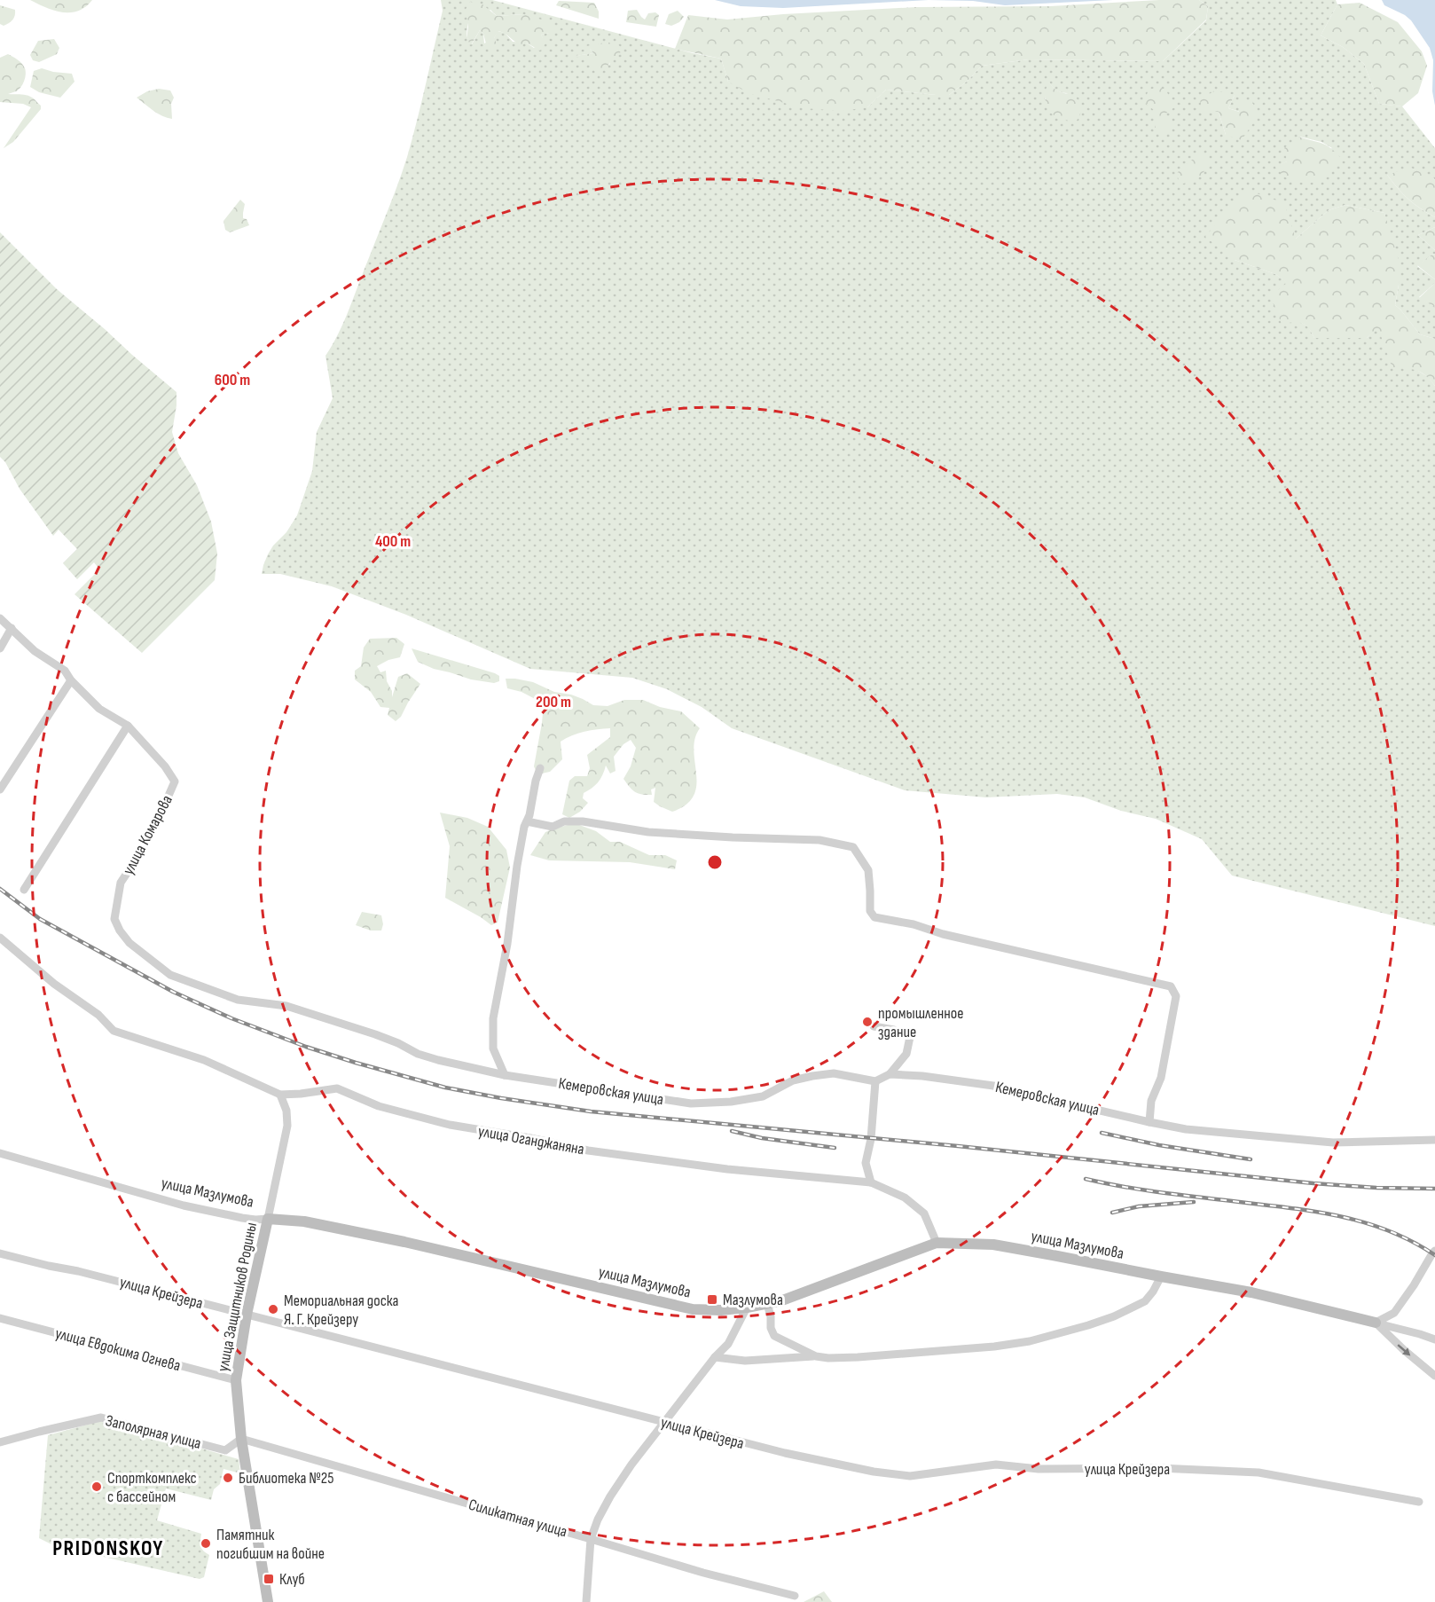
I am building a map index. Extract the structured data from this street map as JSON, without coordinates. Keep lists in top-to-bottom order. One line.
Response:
{"streets":{"street":["улица Комарова","Кемеровская улица","улица Оганджаняна","улица Мазлумова","улица Крейзера","улица Защитников Родины","улица Евдокима Огнева","Заполярная улица","Силикатная улица"]},"crossings":[["улица Комарова","Кемеровская улица"],["улица Оганджаняна","улица Мазлумова"],["улица Оганджаняна","улица Защитников Родины"],["улица Мазлумова","улица Защитников Родины"],["улица Крейзера","улица Защитников Родины"],["улица Защитников Родины","улица Евдокима Огнева"],["улица Защитников Родины","Заполярная улица"],["улица Защитников Родины","Силикатная улица"],["Заполярная улица","Силикатная улица"]],"districts":["PRIDONSKOY"],"places":{"other":["промышленное здание","Мемориальная доска Я. Г. Крейзеру","Библиотека №25","Спорткомплекс с бассейном","Памятник погибшим на войне"],"transit":["Мазлумова","Клуб"]},"rings":["600 m","400 m","200 m"]}
